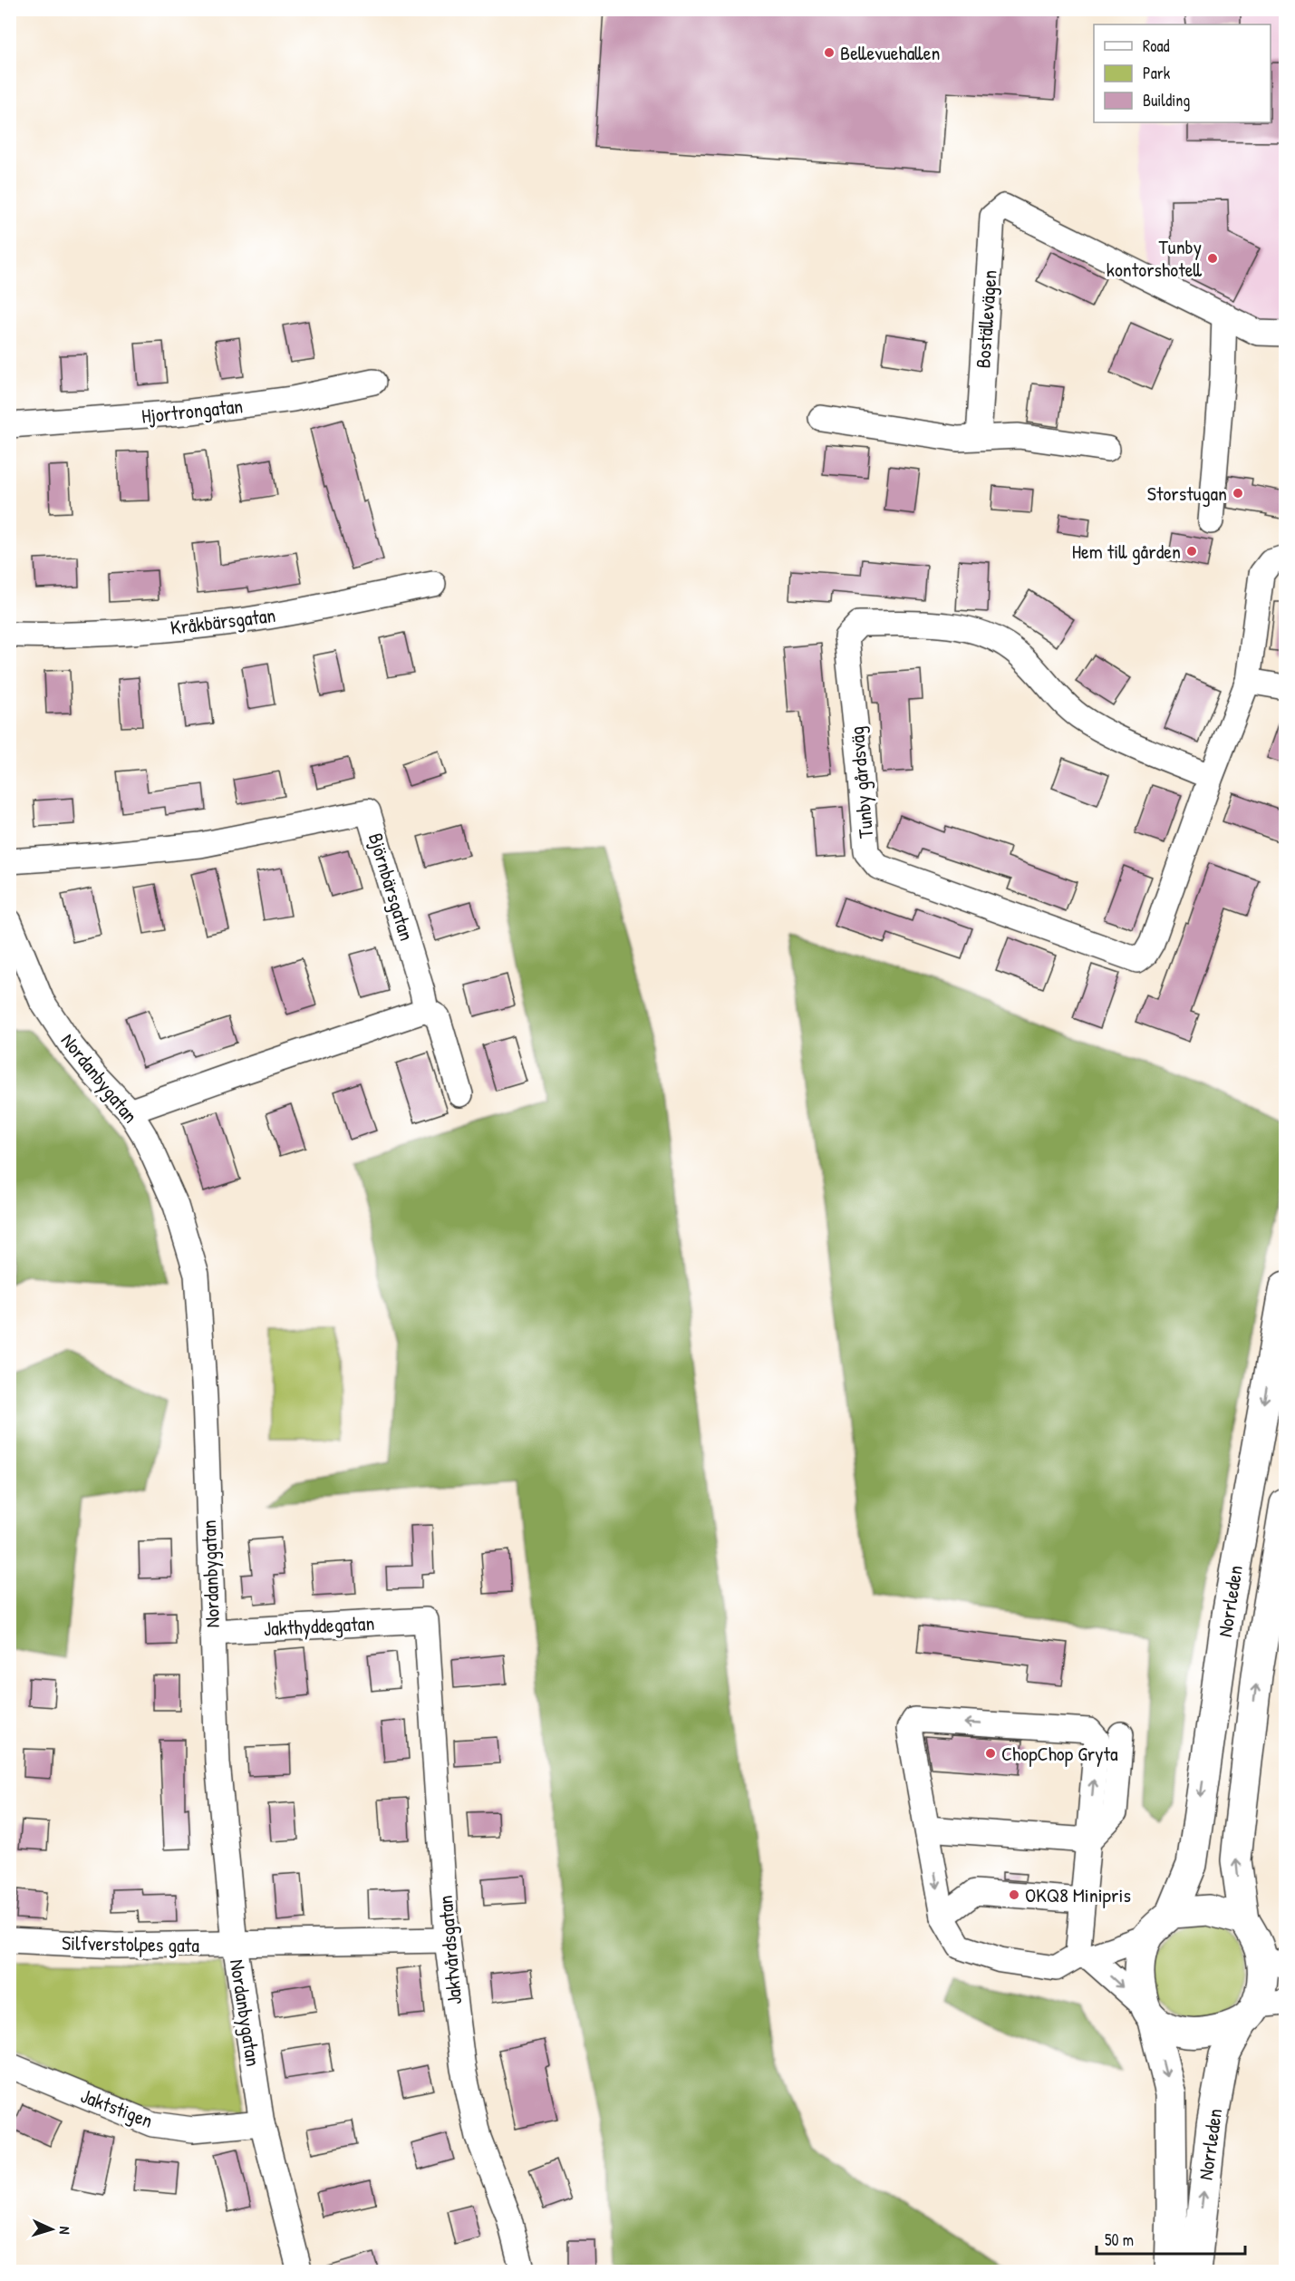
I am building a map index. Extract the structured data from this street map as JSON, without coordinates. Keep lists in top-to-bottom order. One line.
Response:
{"streets":{"main road":["Norrleden"],"street":["Boställevägen","Hjortrongatan","Kråkbärsgatan","Tunby gårdsväg","Björnbärsgatan","Nordanbygatan","Jakthyddegatan","Silfverstolpes gata","Jaktvårdsgatan","Jaktstigen"]},"crossings":[["Nordanbygatan","Jakthyddegatan"],["Nordanbygatan","Silfverstolpes gata"],["Nordanbygatan","Jaktstigen"],["Jakthyddegatan","Jaktvårdsgatan"],["Silfverstolpes gata","Jaktvårdsgatan"]],"places":["Bellevuehallen","Tunby kontorshotell","Storstugan","Hem till gården","ChopChop Gryta","OKQ8 Minipris"],"legend":["Road","Park","Building"],"scale_bar":"50 m","north":"right"}
